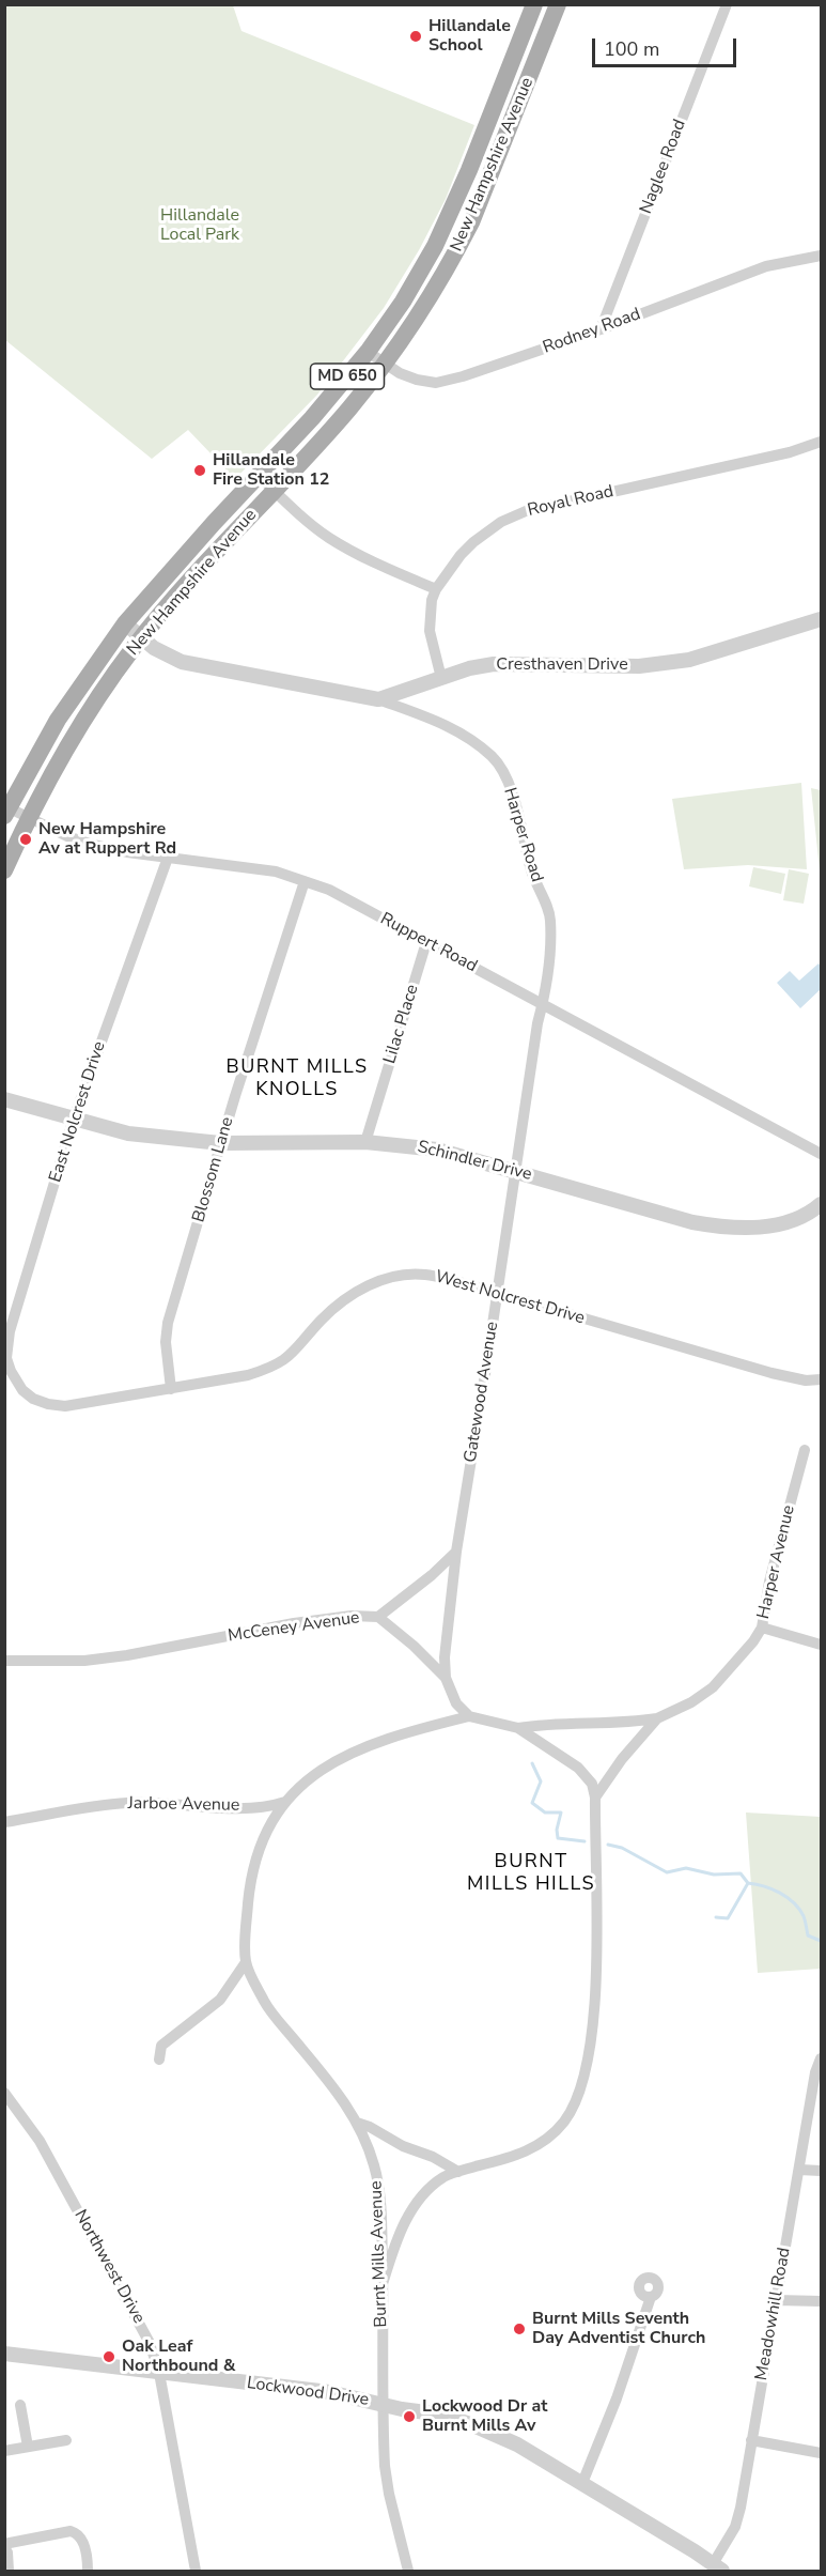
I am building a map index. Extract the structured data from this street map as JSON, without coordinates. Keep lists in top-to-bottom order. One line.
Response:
{"streets":{"main road":["New Hampshire Avenue","MD 650"],"street":["Naglee Road","Rodney Road","Royal Road","Cresthaven Drive","Harper Road","Ruppert Road","Lilac Place","East Nolcrest Drive","Schindler Drive","Blossom Lane","West Nolcrest Drive","Gatewood Avenue","Harper Avenue","McCeney Avenue","Jarboe Avenue","Burnt Mills Avenue","Northwest Drive","Meadowhill Road","Lockwood Drive"]},"crossings":[["New Hampshire Avenue","Rodney Road"],["New Hampshire Avenue","Cresthaven Drive"],["New Hampshire Avenue","Ruppert Road"],["Naglee Road","Rodney Road"],["Royal Road","Cresthaven Drive"],["Cresthaven Drive","Harper Road"],["Harper Road","Ruppert Road"],["Harper Road","Gatewood Avenue"],["Ruppert Road","Lilac Place"],["Ruppert Road","East Nolcrest Drive"],["Ruppert Road","Blossom Lane"],["Ruppert Road","Gatewood Avenue"],["Lilac Place","Schindler Drive"],["East Nolcrest Drive","Schindler Drive"],["East Nolcrest Drive","West Nolcrest Drive"],["Schindler Drive","Blossom Lane"],["Schindler Drive","Gatewood Avenue"],["Blossom Lane","West Nolcrest Drive"],["West Nolcrest Drive","Gatewood Avenue"],["Gatewood Avenue","McCeney Avenue"],["McCeney Avenue","Burnt Mills Avenue"],["Jarboe Avenue","Burnt Mills Avenue"],["Burnt Mills Avenue","Lockwood Drive"],["Northwest Drive","Lockwood Drive"],["Meadowhill Road","Lockwood Drive"]],"districts":["BURNT MILLS KNOLLS","BURNT MILLS HILLS"],"parks":["Hillandale Local Park"],"places":["Hillandale School","Hillandale Fire Station 12","New Hampshire Av at Ruppert Rd","Burnt Mills Seventh Day Adventist Church","Oak Leaf Northbound &","Lockwood Dr at Burnt Mills Av"],"scale_bar":"100 m"}
